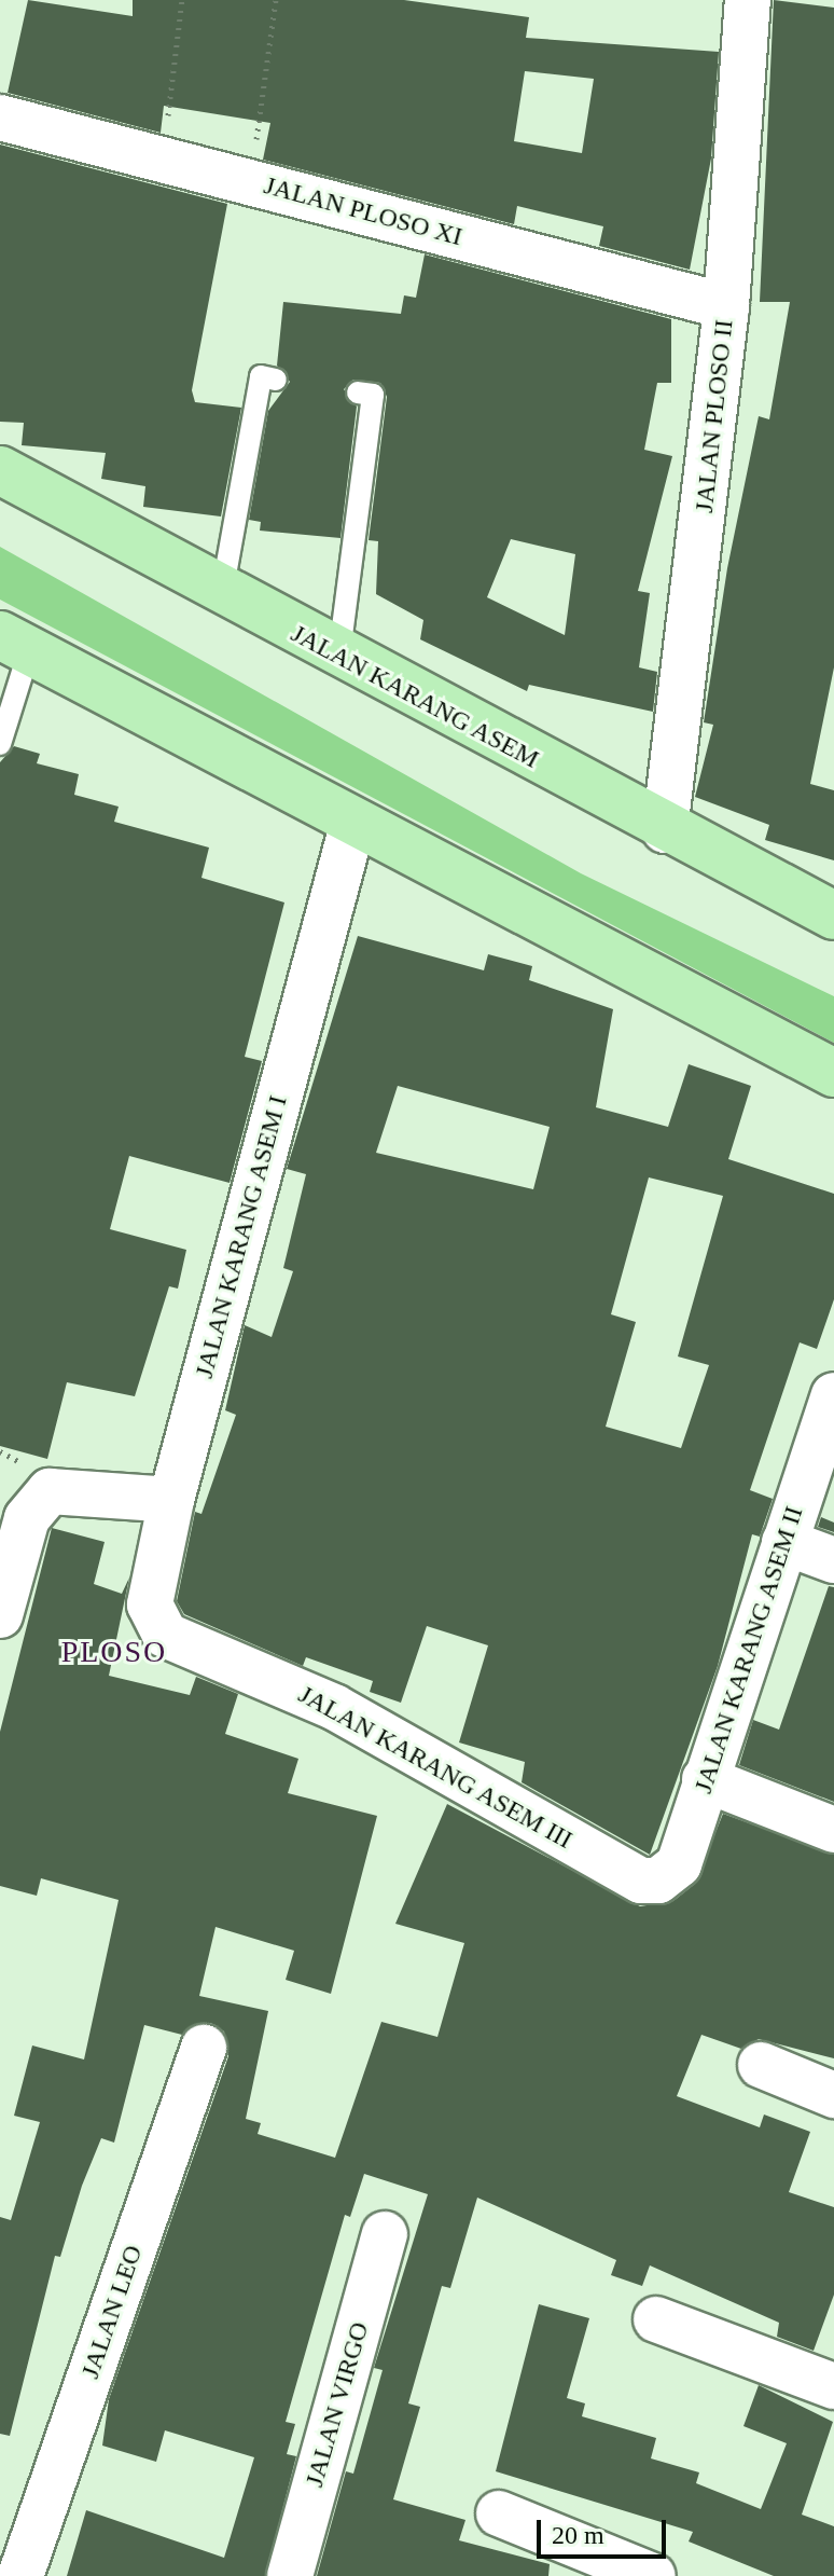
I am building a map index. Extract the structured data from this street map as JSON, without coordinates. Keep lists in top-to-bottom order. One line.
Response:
{"streets":{"main road":["JALAN KARANG ASEM"],"street":["JALAN PLOSO XI","JALAN PLOSO II","JALAN KARANG ASEM I","JALAN KARANG ASEM II","JALAN KARANG ASEM III","JALAN LEO","JALAN VIRGO"]},"crossings":[["JALAN PLOSO XI","JALAN PLOSO II"],["JALAN PLOSO II","JALAN KARANG ASEM"],["JALAN KARANG ASEM I","JALAN KARANG ASEM III"],["JALAN KARANG ASEM II","JALAN KARANG ASEM III"]],"districts":["PLOSO"],"scale_bar":"20 m"}
